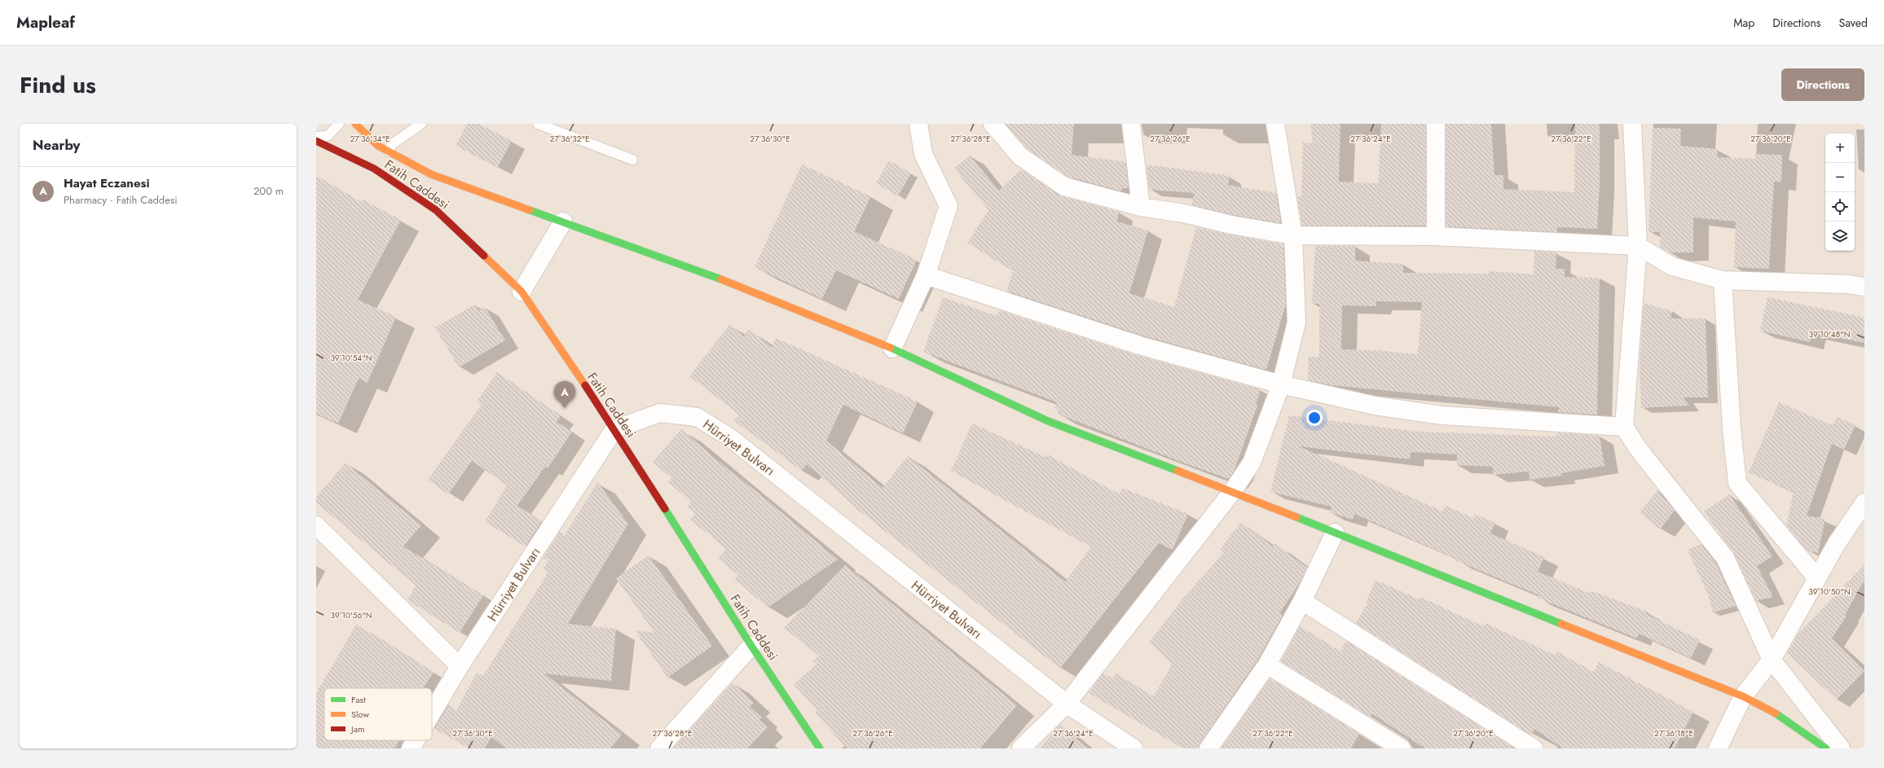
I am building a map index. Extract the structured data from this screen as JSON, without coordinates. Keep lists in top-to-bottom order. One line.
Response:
{"streets":{"street":["Fatih Caddesi","Hürriyet Bulvarı"]},"crossings":[["Fatih Caddesi","Hürriyet Bulvarı"]],"legend":["Fast","Slow","Jam"],"page":{"header":"Mapleaf","nav":["Map","Directions","Saved"],"title":"Find us","buttons":"Directions","heading":"Nearby","map_buttons":["+","−"],"list":[{"mark":"A","name":"Hayat Eczanesi","note":"Pharmacy · Fatih Caddesi","value":"200 m"}],"pins":"A"},"coordinates":["27°36'22\"E","27°36'34\"E","27°36'32\"E","27°36'30\"E","27°36'28\"E","27°36'26\"E","27°36'24\"E","27°36'20\"E","39°10'48\"N","39°10'54\"N","39°10'50\"N","39°10'56\"N","27°36'18\"E"]}
